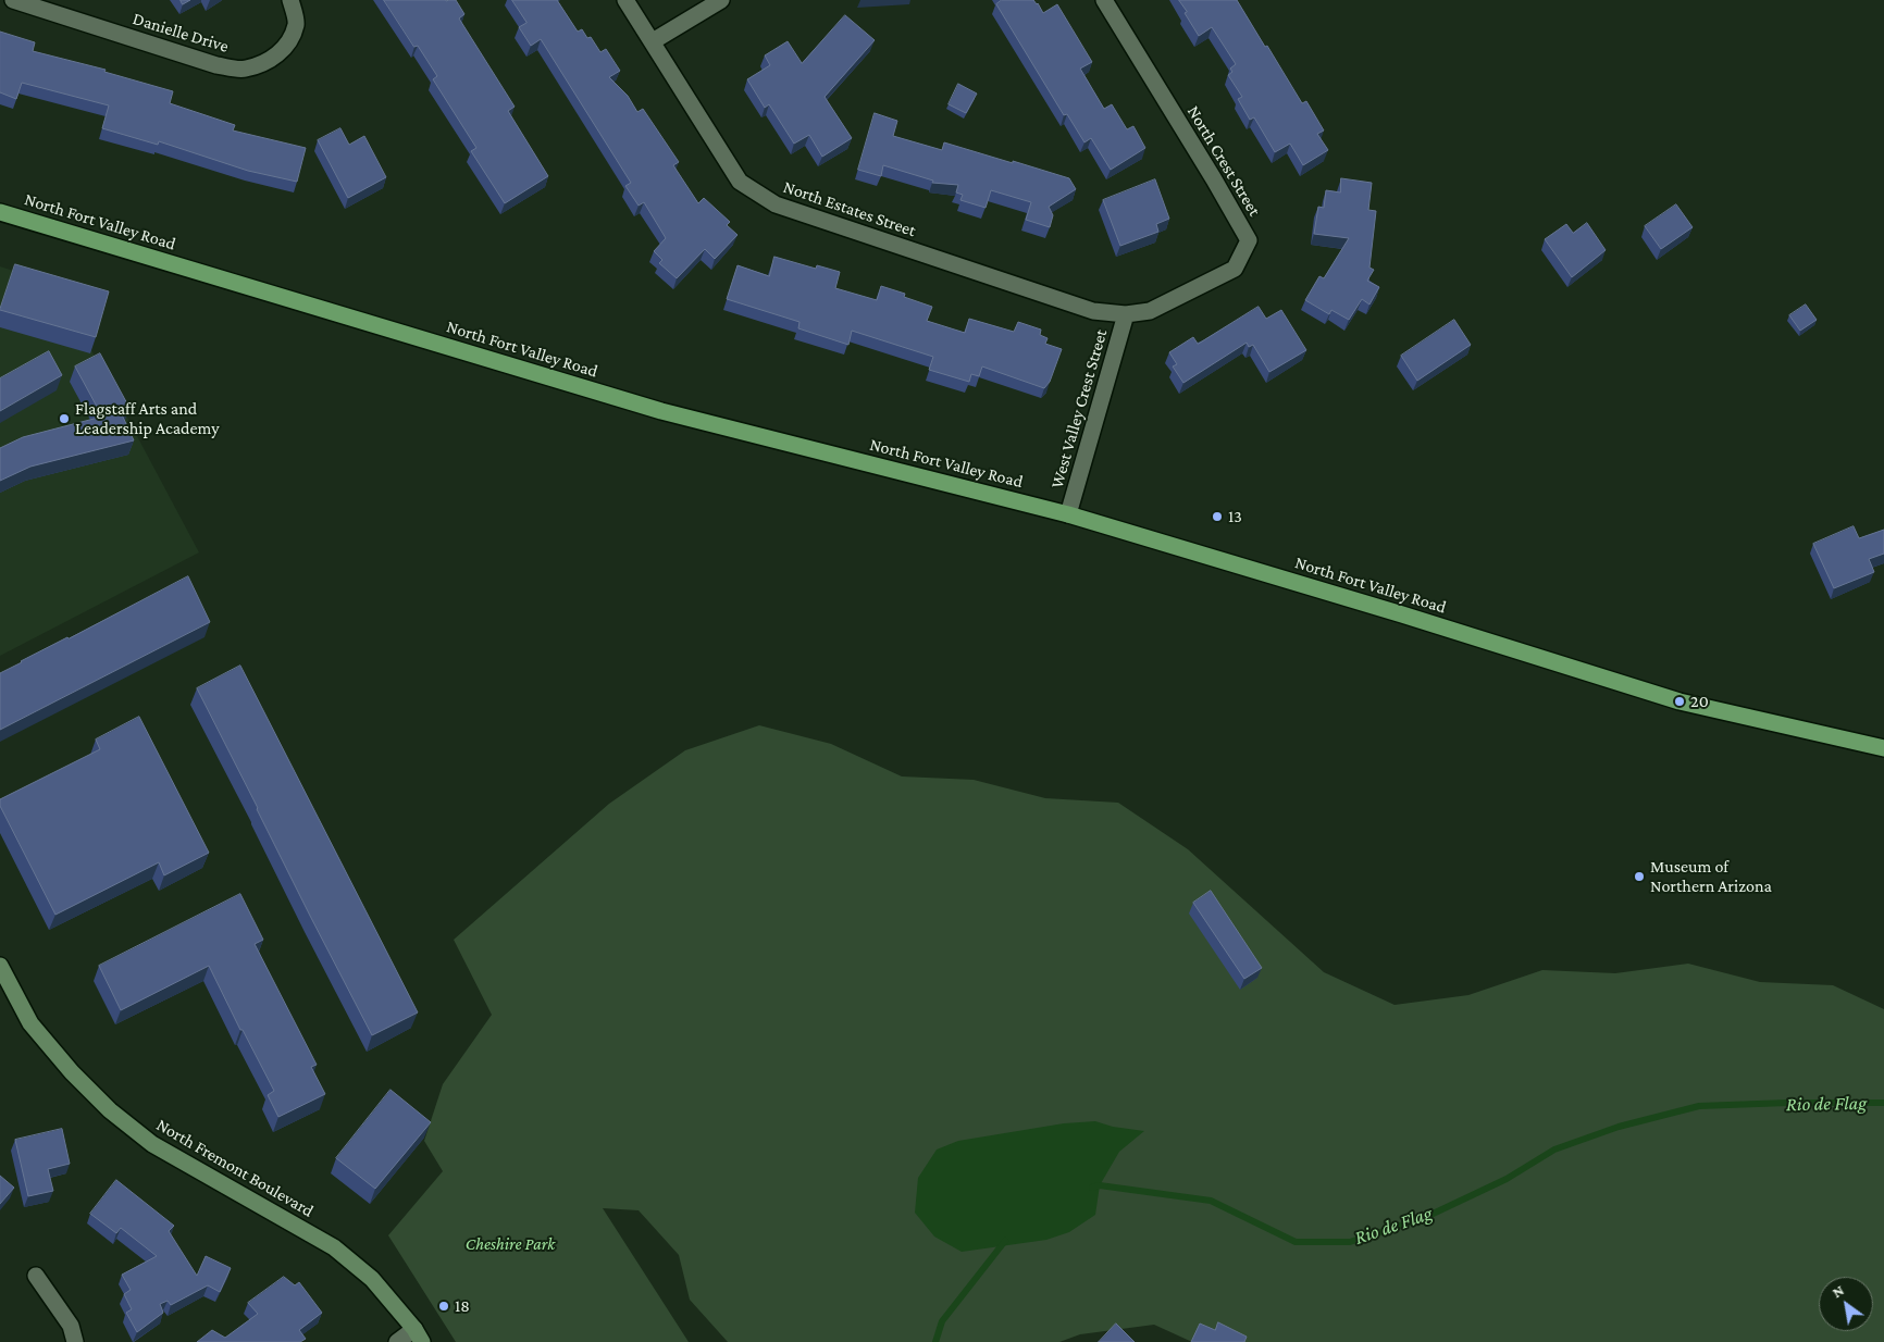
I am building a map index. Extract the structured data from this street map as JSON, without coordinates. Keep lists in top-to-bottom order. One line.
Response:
{"streets":{"main road":["North Fort Valley Road"],"street":["Danielle Drive","North Crest Street","North Estates Street","West Valley Crest Street","North Fremont Boulevard"]},"crossings":[["North Crest Street","North Estates Street"],["North Crest Street","West Valley Crest Street"],["North Estates Street","West Valley Crest Street"],["North Fort Valley Road","West Valley Crest Street"]],"water":["Rio de Flag"],"parks":["Cheshire Park"],"places":["Flagstaff Arts and Leadership Academy","13","20","Museum of Northern Arizona","18"],"north":"top left"}
